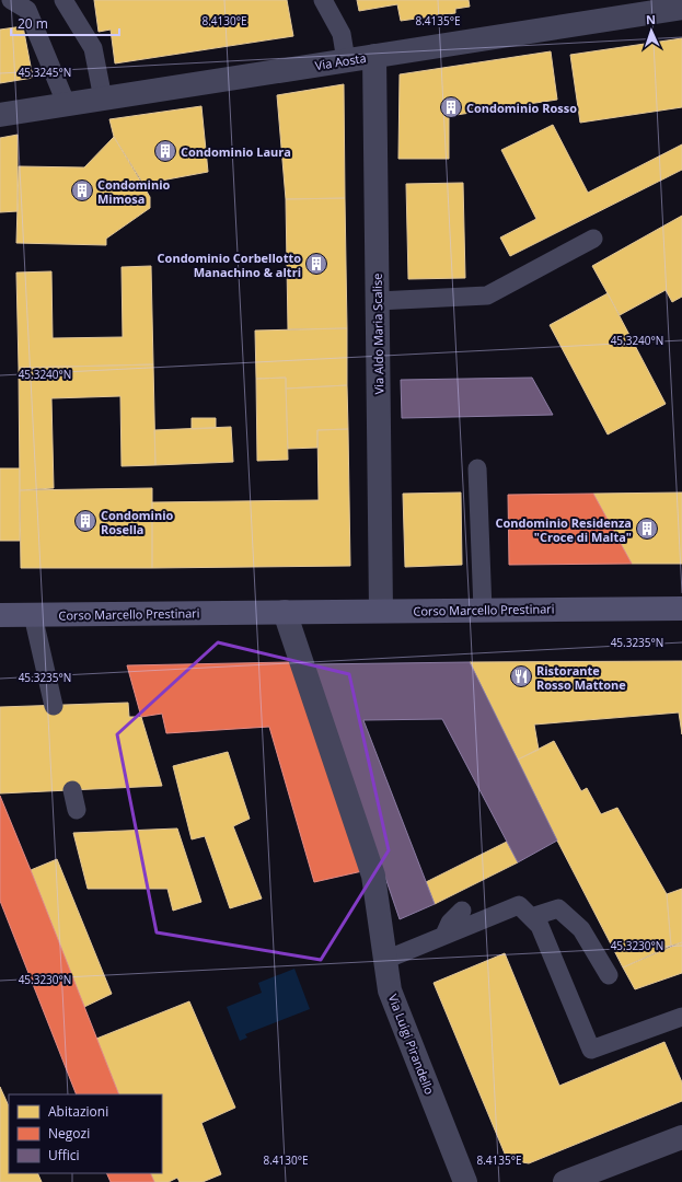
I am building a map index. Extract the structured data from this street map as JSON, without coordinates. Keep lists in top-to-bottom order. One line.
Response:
{"streets":{"main road":["Corso Marcello Prestinari"],"street":["Via Aosta","Via Aldo Maria Scalise","Via Luigi Pirandello"]},"crossings":[["Via Aosta","Via Aldo Maria Scalise"],["Via Aldo Maria Scalise","Corso Marcello Prestinari"],["Corso Marcello Prestinari","Via Luigi Pirandello"]],"places":{"building":["Condominio Rosso","Condominio Laura","Condominio Mimosa","Condominio Corbellotto Manachino & altri","Condominio Rosella","Condominio Residenza \"Croce di Malta\""],"restaurant":["Ristorante Rosso Mattone"]},"legend":["Abitazioni","Negozi","Uffici"],"scale_bar":"20 m","north":"top","coordinates":["8.4130°E","8.4135°E","45.3245°N","45.3240°N","45.3235°N","45.3230°N"]}
